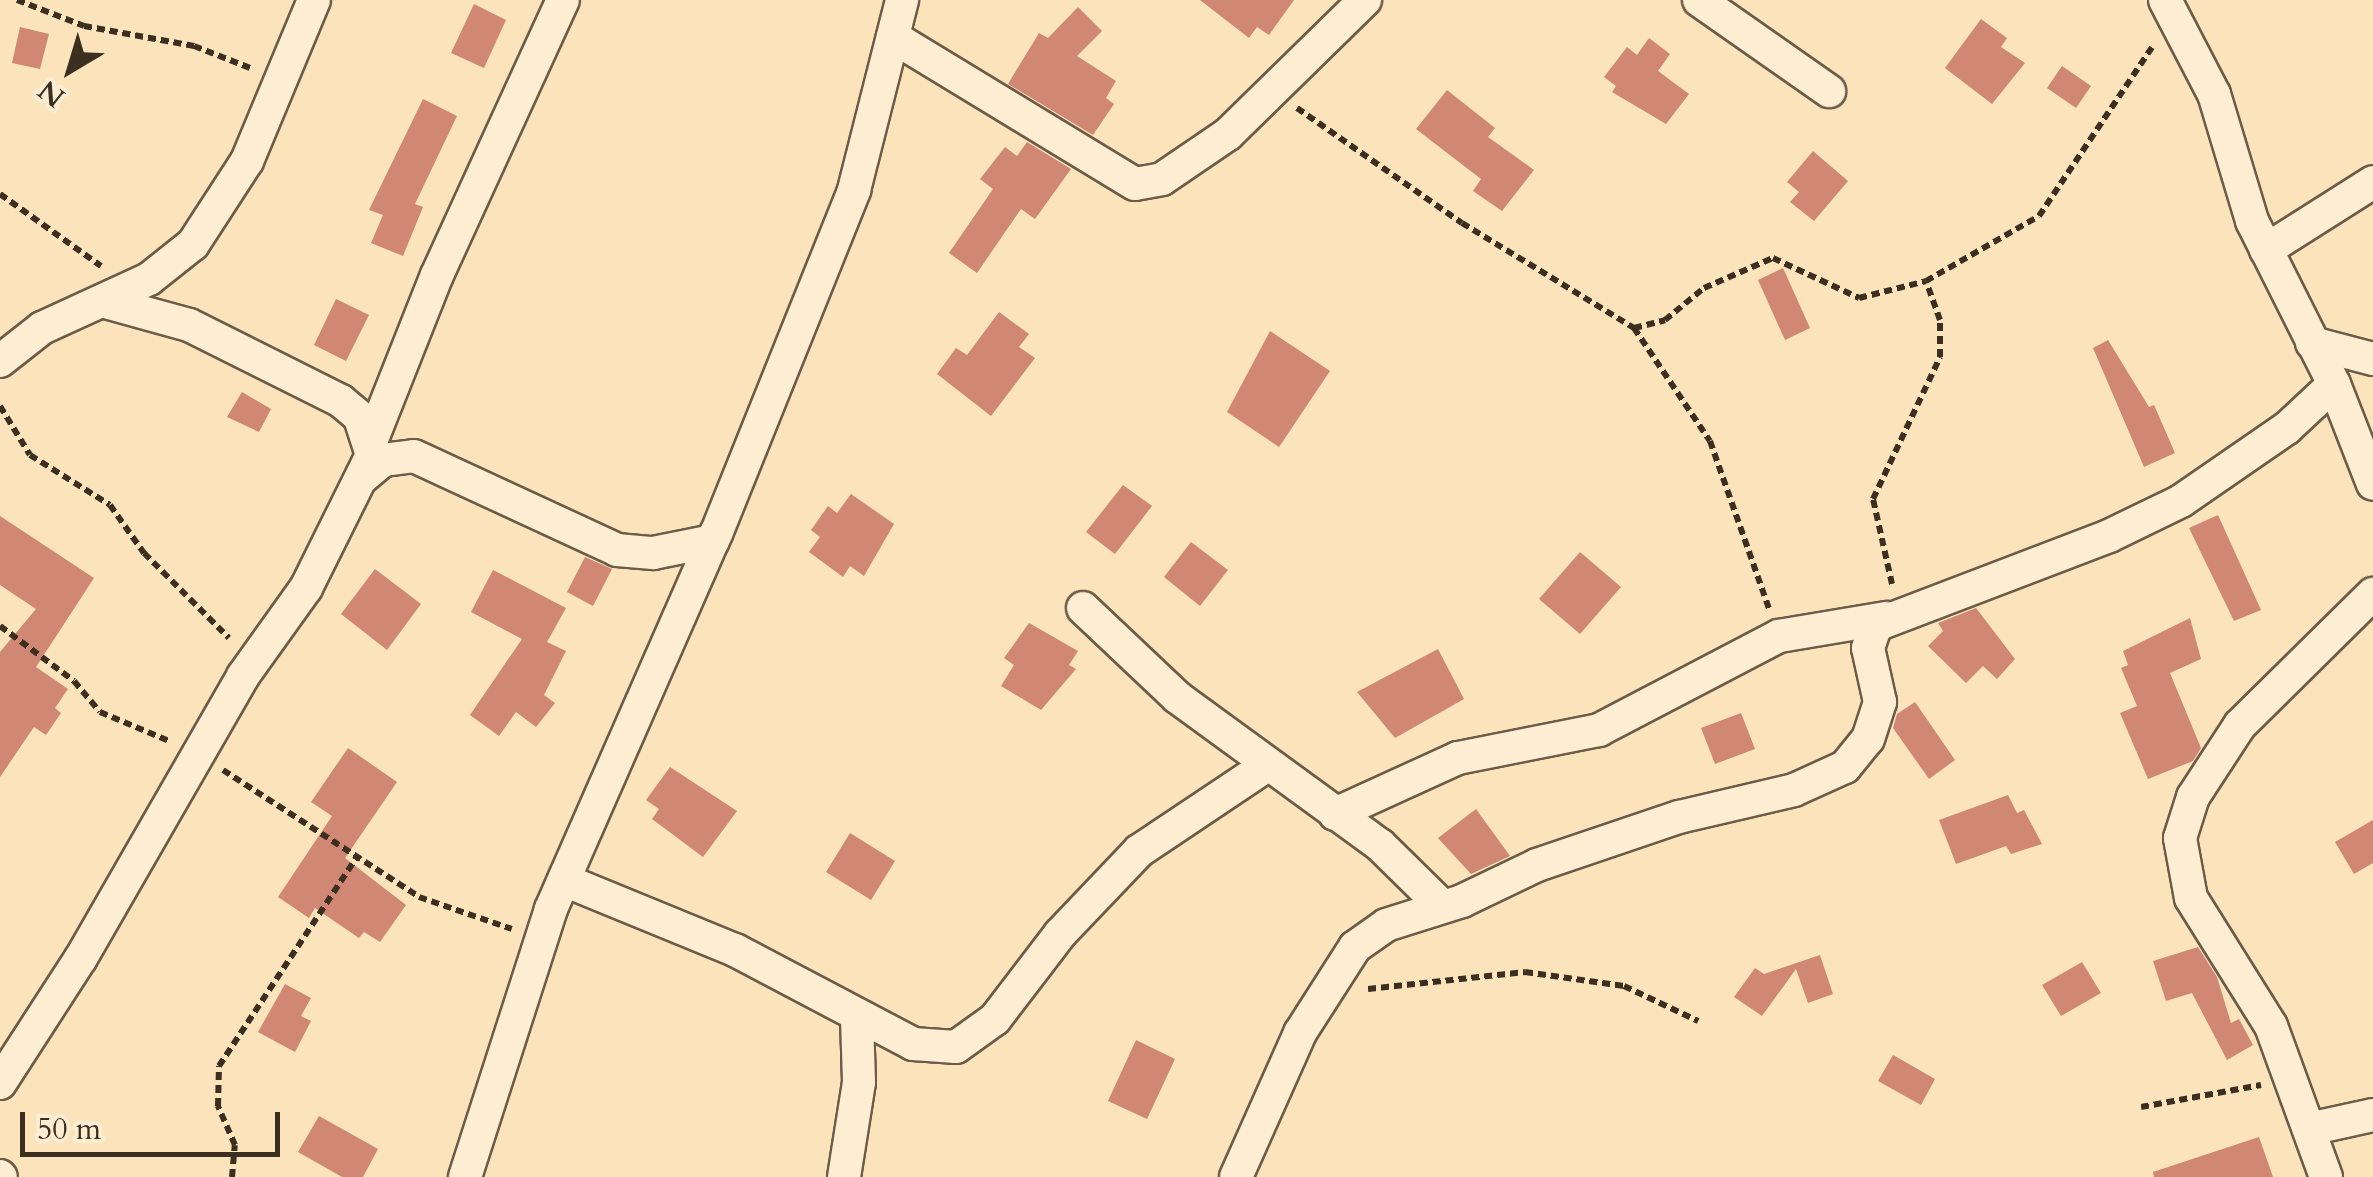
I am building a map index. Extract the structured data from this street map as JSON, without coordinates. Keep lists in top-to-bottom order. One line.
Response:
{"scale_bar":"50 m","north":"bottom left"}
